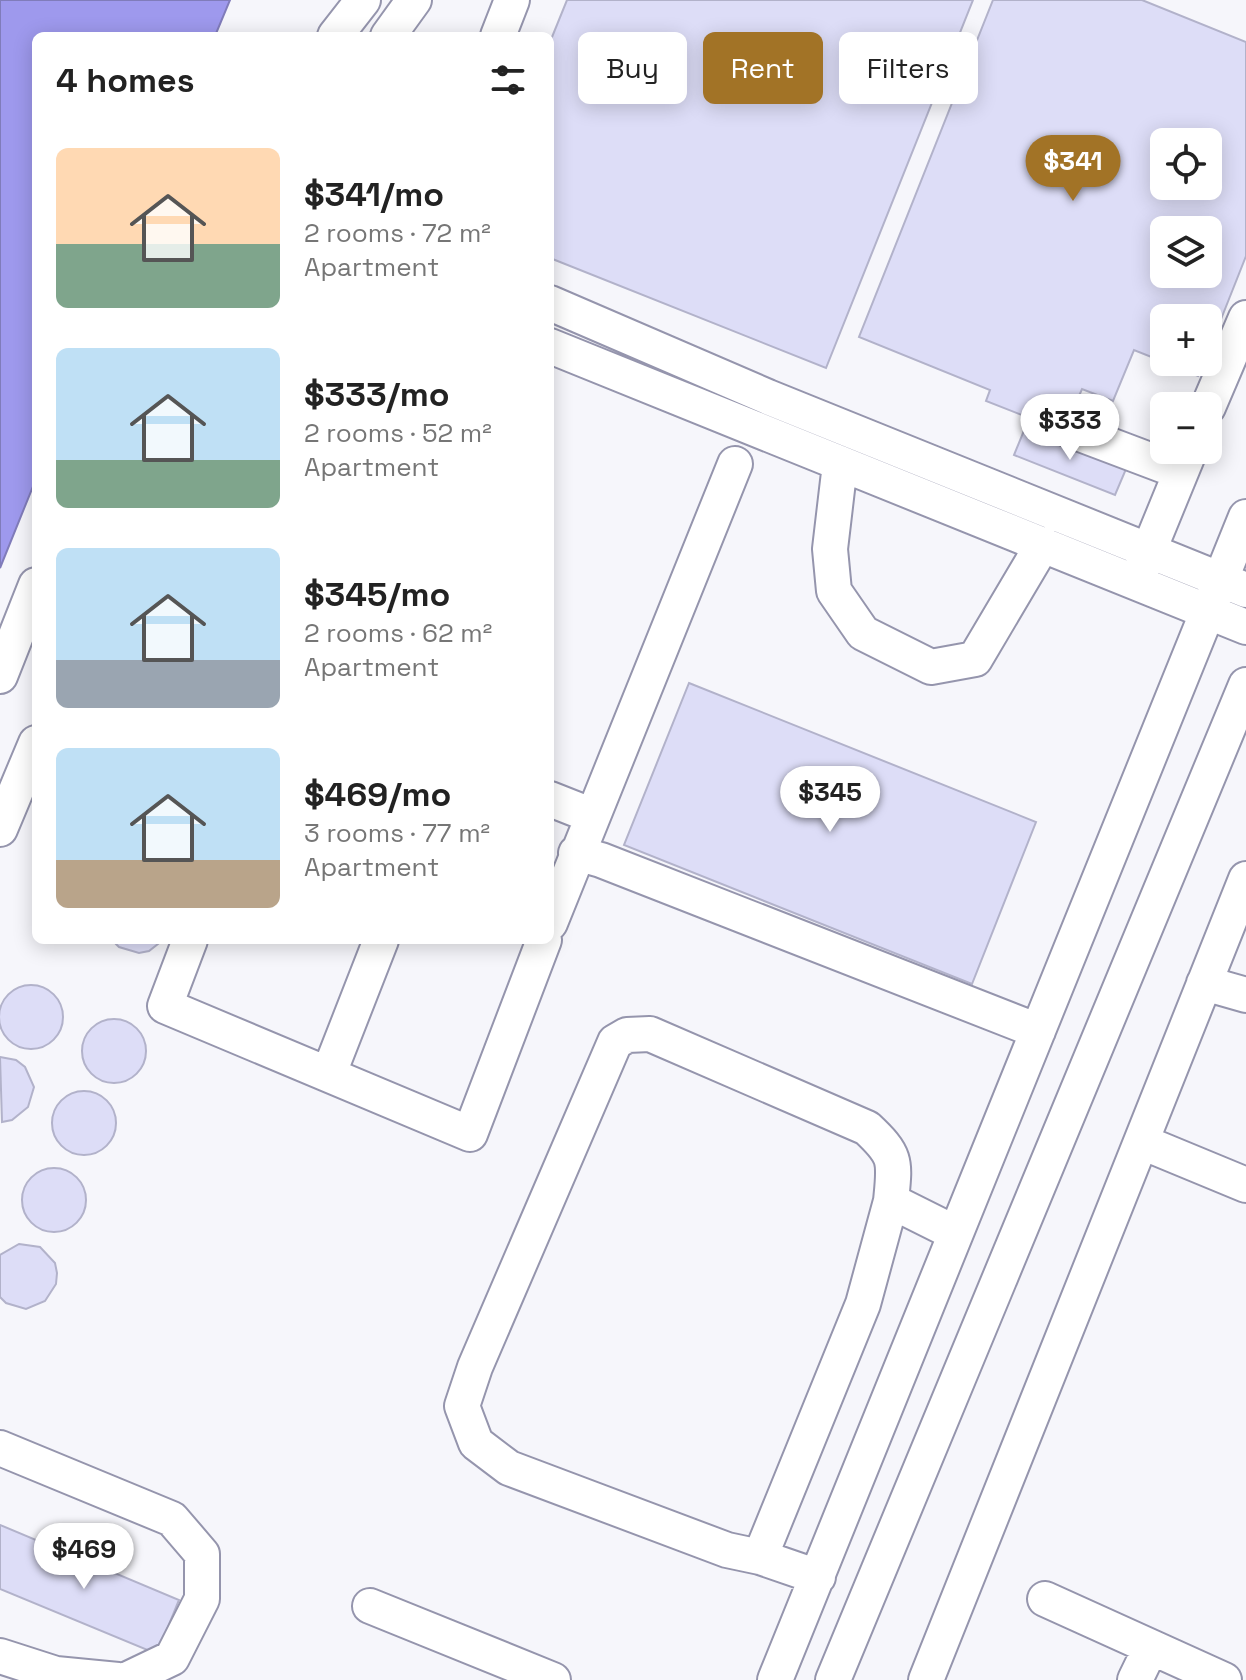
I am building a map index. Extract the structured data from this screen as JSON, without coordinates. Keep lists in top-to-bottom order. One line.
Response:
{"page":{"chip":["Buy","Rent","Filters"],"heading":"4 homes","map_buttons":["+","−"],"list":[{"name":"$341/mo","note":"2 rooms · 72 m² · Apartment"},{"name":"$333/mo","note":"2 rooms · 52 m² · Apartment"},{"name":"$345/mo","note":"2 rooms · 62 m² · Apartment"},{"name":"$469/mo","note":"3 rooms · 77 m² · Apartment"}],"price":["$341","$333","$345","$469"]}}
